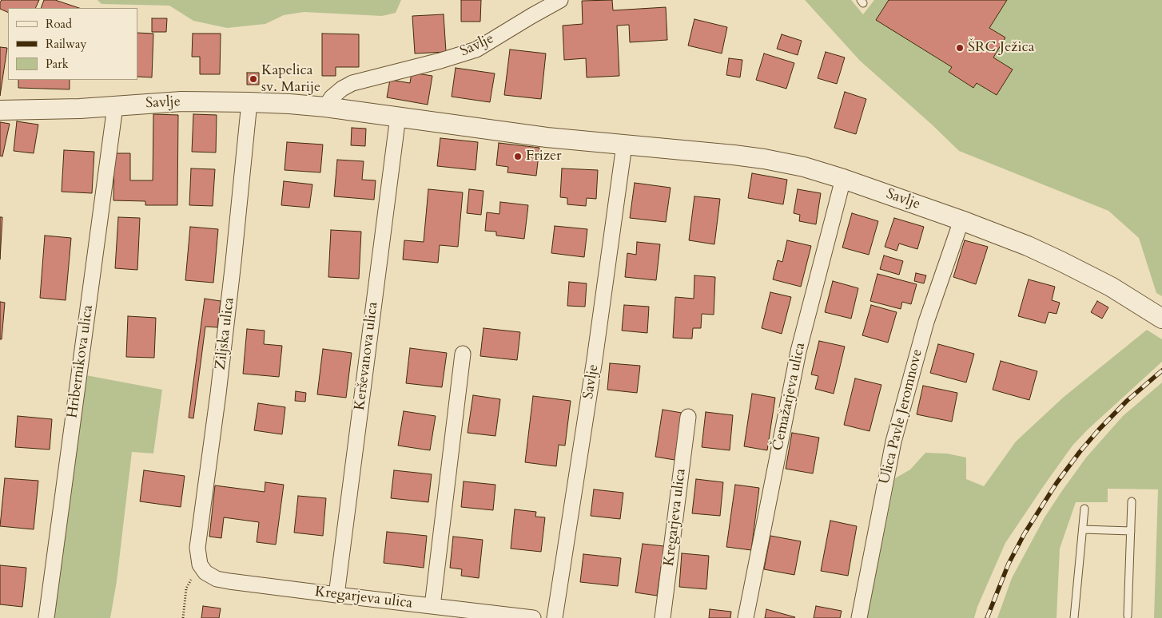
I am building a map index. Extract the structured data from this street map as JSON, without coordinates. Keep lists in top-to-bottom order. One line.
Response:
{"streets":{"street":["Savlje","Ziljska ulica","Kerševanova ulica","Hribernikova ulica","Čemažarjeva ulica","Ulica Pavle Jeromnove","Kregarjeva ulica"]},"crossings":[["Savlje","Ziljska ulica"],["Savlje","Kerševanova ulica"],["Savlje","Hribernikova ulica"],["Savlje","Čemažarjeva ulica"],["Savlje","Ulica Pavle Jeromnove"],["Ziljska ulica","Kregarjeva ulica"],["Kerševanova ulica","Kregarjeva ulica"]],"places":["ŠRC Ježica","Kapelica sv. Marije","Frizer"],"legend":["Road","Railway","Park"]}
